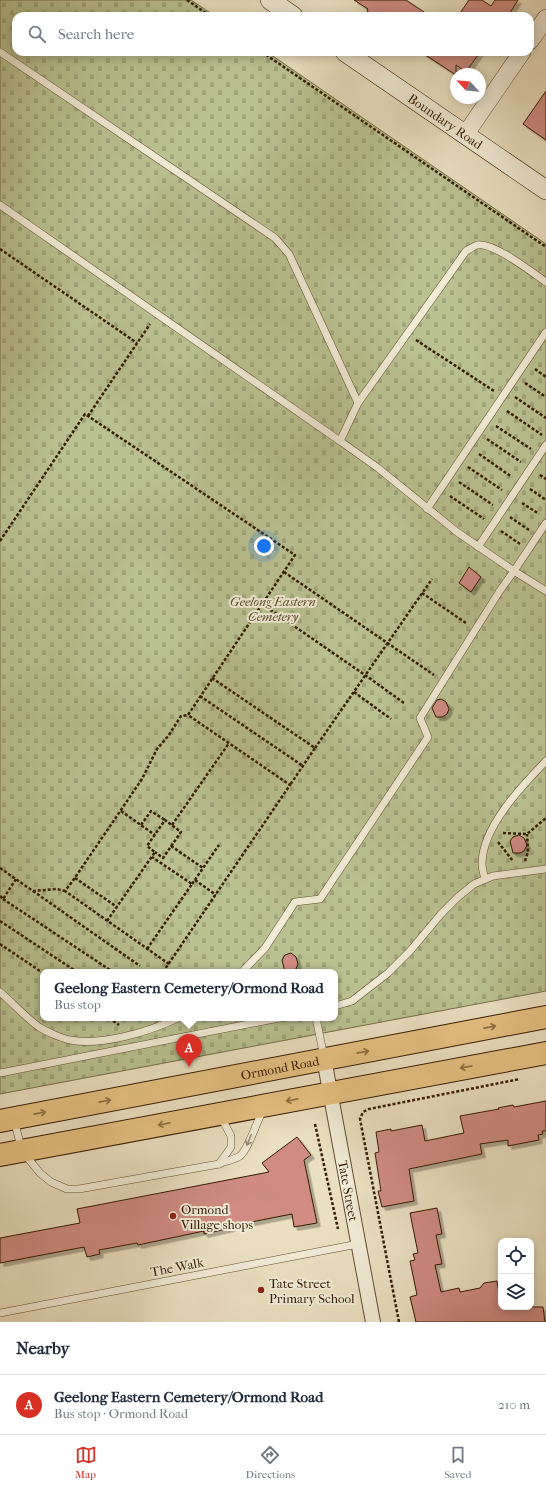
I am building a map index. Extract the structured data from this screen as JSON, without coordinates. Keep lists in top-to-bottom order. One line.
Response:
{"streets":{"highway":["Ormond Road"],"main road":["Boundary Road"],"street":["Tate Street"],"lane":["The Walk"]},"crossings":[["Ormond Road","Tate Street"],["Tate Street","The Walk"]],"parks":["Geelong Eastern Cemetery"],"places":["Ormond Village shops","Tate Street Primary School"],"north":"top left","page":{"search":"Search here","popup":["Geelong Eastern Cemetery/Ormond Road","Bus stop"],"pins":"A","heading":"Nearby","list":[{"mark":"A","name":"Geelong Eastern Cemetery/Ormond Road","note":"Bus stop · Ormond Road","value":"210 m"}],"nav":["Map","Directions","Saved"]}}
